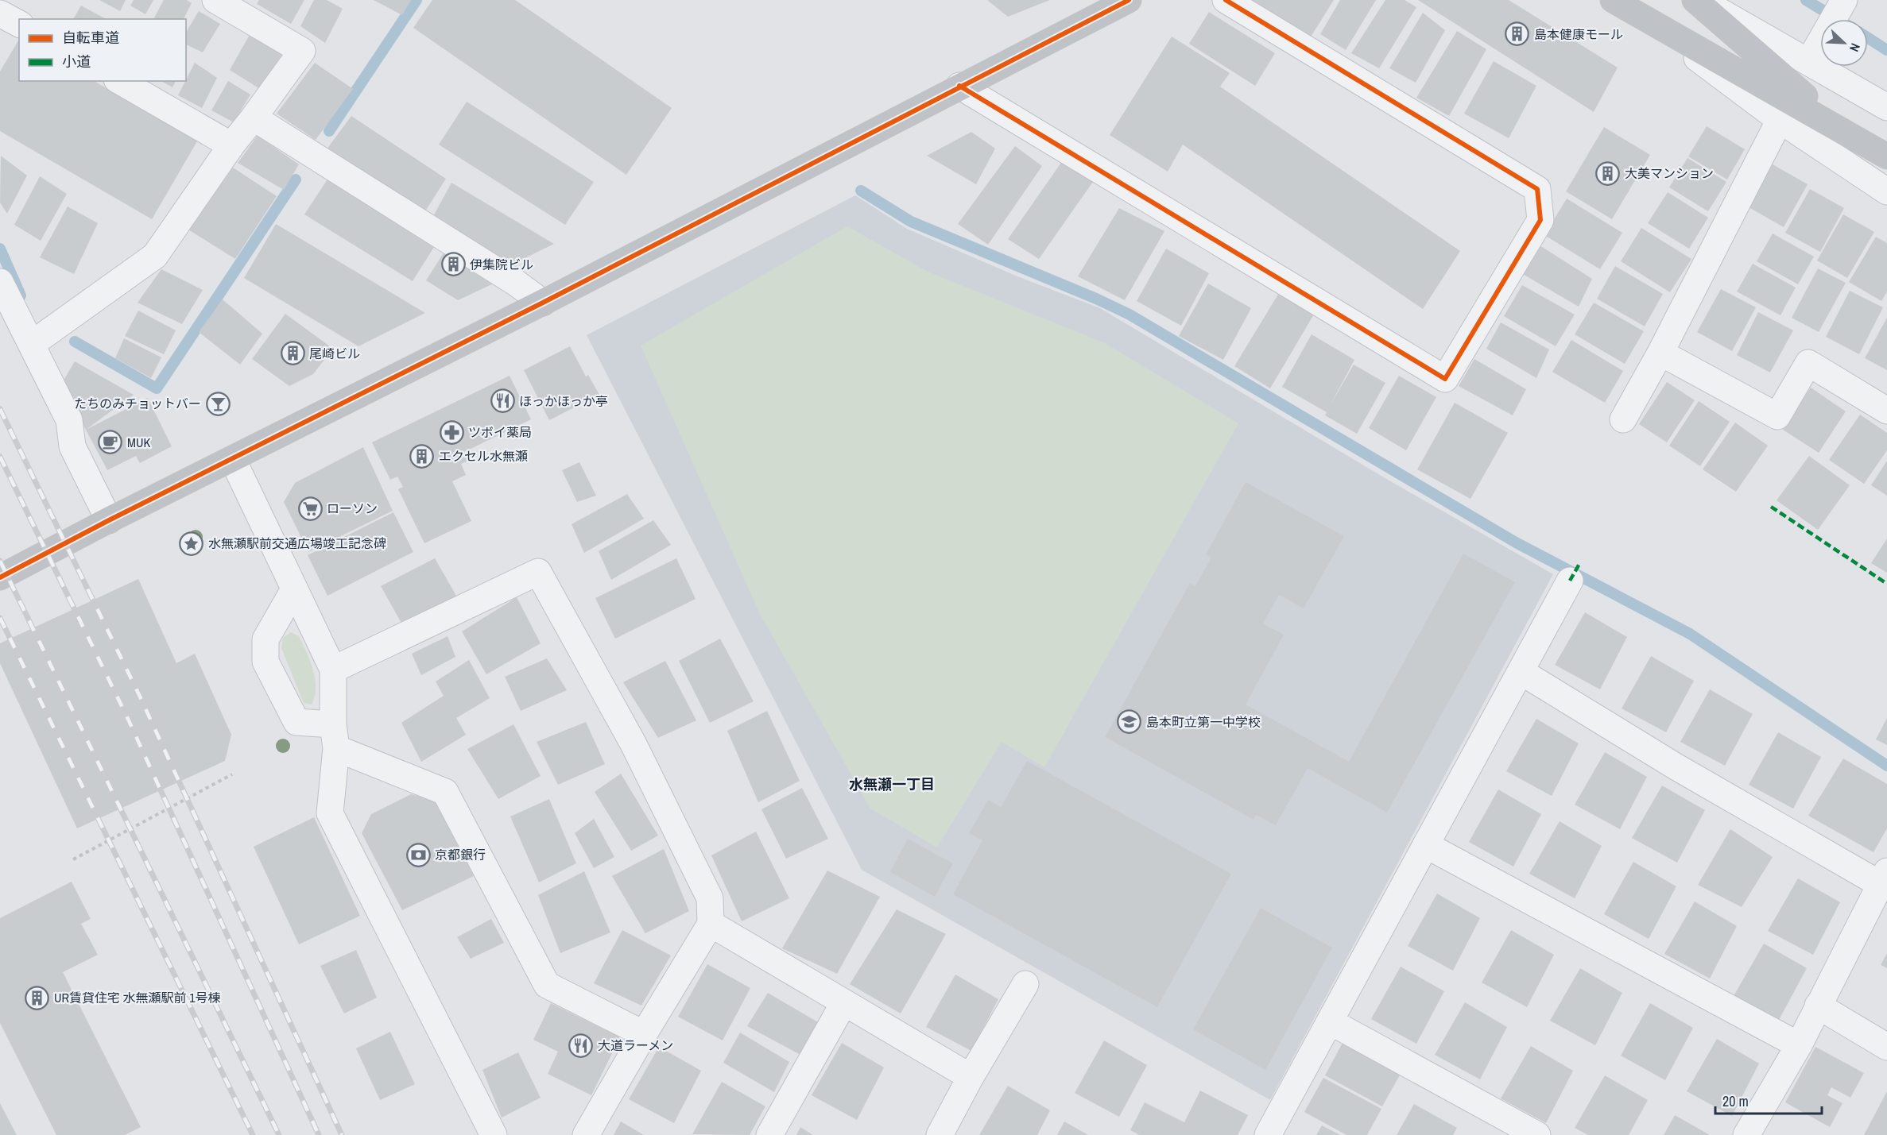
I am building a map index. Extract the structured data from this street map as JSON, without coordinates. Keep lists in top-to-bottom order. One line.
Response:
{"districts":["水無瀬一丁目"],"places":{"building":["島本健康モール","大美マンション","伊集院ビル","尾崎ビル","エクセル水無瀬","UR賃貸住宅 水無瀬駅前 1号棟"],"restaurant":["ほっかほっか亭","大道ラーメン"],"bar":["たちのみチョットバー"],"pharmacy":["ツボイ薬局"],"cafe":["MUK"],"supermarket":["ローソン"],"place":["水無瀬駅前交通広場竣工記念碑"],"school or university":["島本町立第一中学校"],"bank":["京都銀行"]},"legend":["自転車道","小道"],"scale_bar":"20 m","north":"bottom right"}
